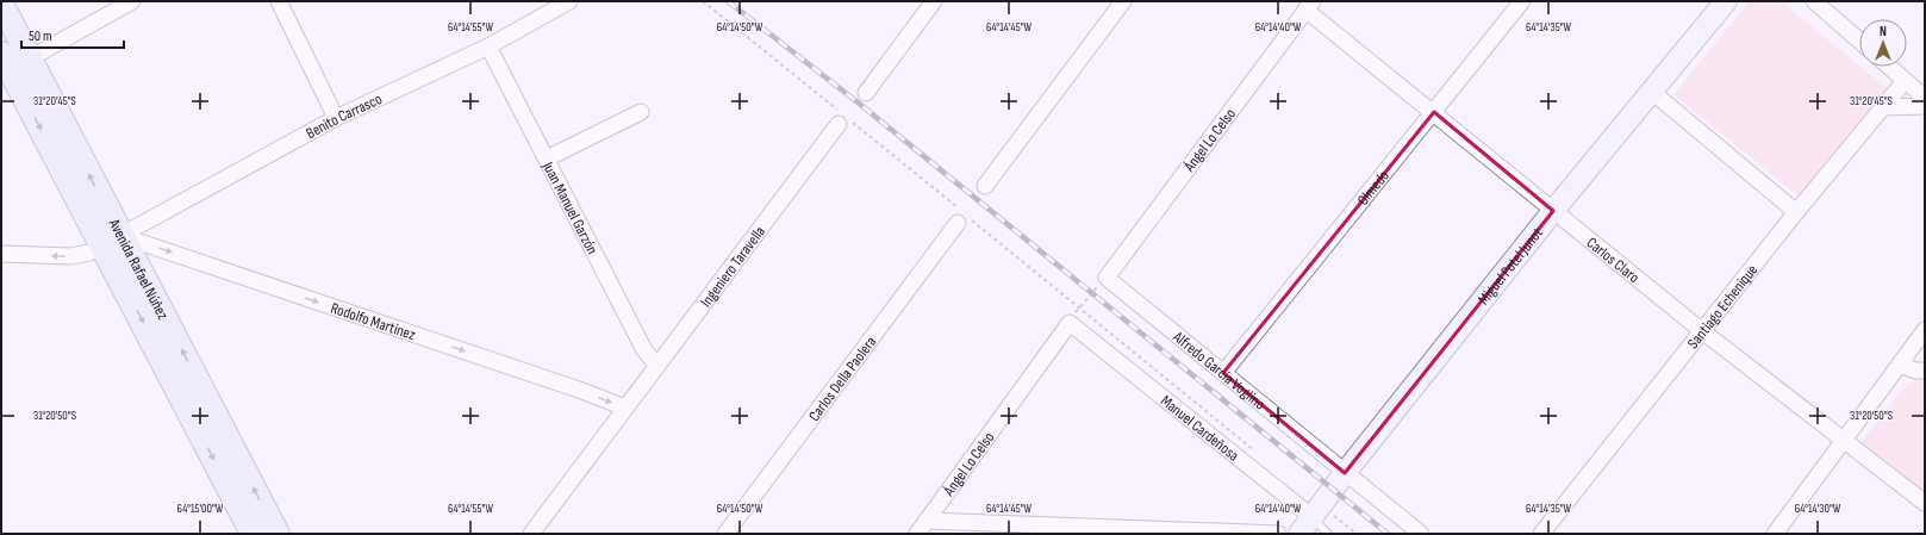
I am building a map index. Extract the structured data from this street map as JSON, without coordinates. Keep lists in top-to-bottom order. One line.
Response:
{"streets":{"main road":["Miguel Potel Junot","Avenida Rafael Núñez"],"street":["Benito Carrasco","Ángel Lo Celso","Olmedo","Juan Manuel Garzón","Carlos Claro","Ingeniero Taravella","Santiago Echenique","Rodolfo Martinez","Alfredo García Voglino","Carlos Della Paolera","Manuel Cardeñosa"]},"crossings":[["Benito Carrasco","Juan Manuel Garzón"],["Benito Carrasco","Avenida Rafael Núñez"],["Benito Carrasco","Rodolfo Martinez"],["Ángel Lo Celso","Carlos Claro"],["Ángel Lo Celso","Alfredo García Voglino"],["Ángel Lo Celso","Manuel Cardeñosa"],["Olmedo","Carlos Claro"],["Olmedo","Alfredo García Voglino"],["Juan Manuel Garzón","Ingeniero Taravella"],["Carlos Claro","Miguel Potel Junot"],["Carlos Claro","Santiago Echenique"],["Ingeniero Taravella","Rodolfo Martinez"],["Miguel Potel Junot","Alfredo García Voglino"],["Miguel Potel Junot","Manuel Cardeñosa"],["Avenida Rafael Núñez","Rodolfo Martinez"]],"one_way":["Rodolfo Martinez"],"scale_bar":"50 m","north":"top","coordinates":["64°14'55\"W","64°14'50\"W","64°14'45\"W","64°14'40\"W","64°14'35\"W","31°20'45\"S","31°20'50\"S","64°15'00\"W","64°14'30\"W"]}
